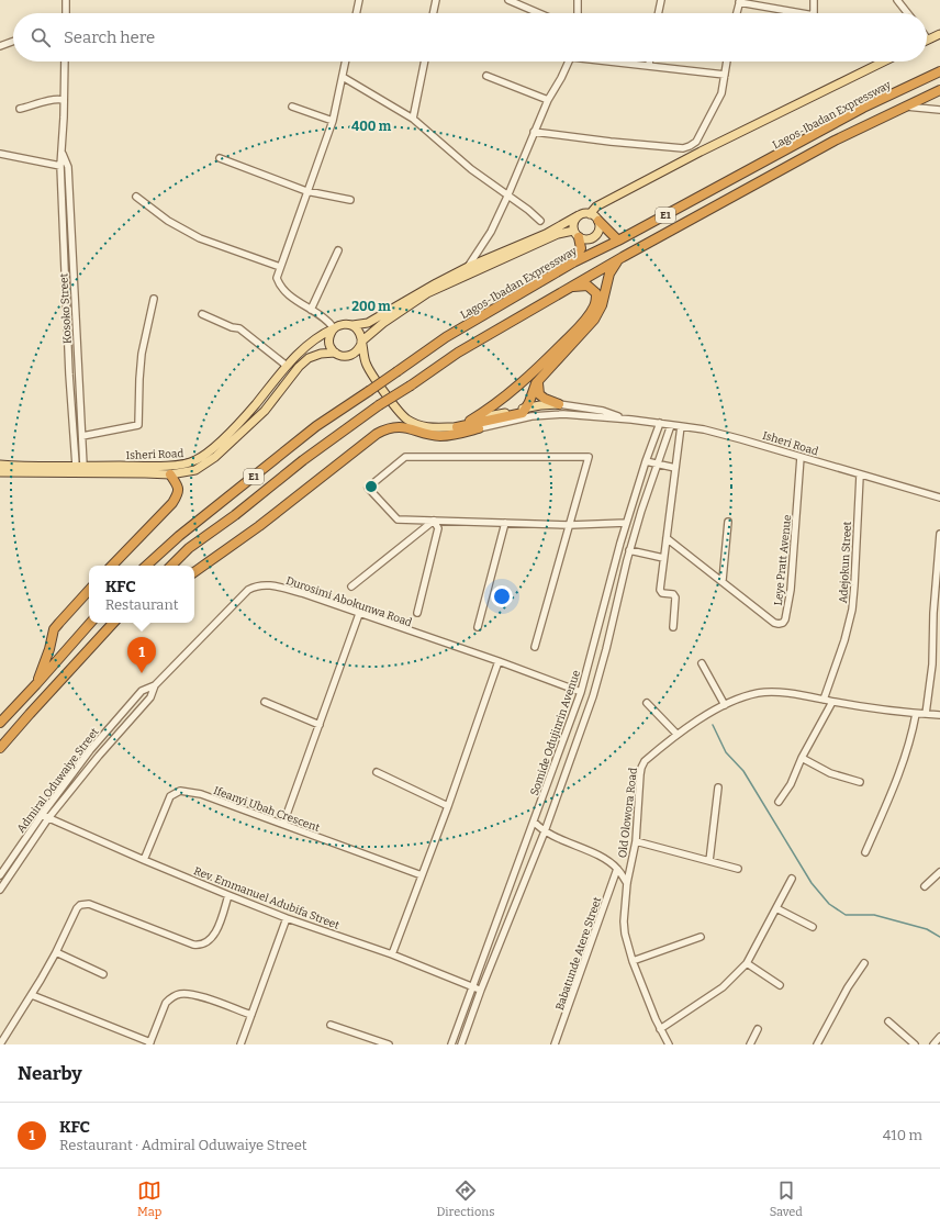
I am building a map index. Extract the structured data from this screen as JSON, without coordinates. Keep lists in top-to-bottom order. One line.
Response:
{"streets":{"highway":["Lagos-Ibadan Expressway","E1"],"main road":["Isheri Road"],"street":["Kosoko Street","Leye Pratt Avenue","Adejokun Street","Durosimi Abokunwa Road","Somide Odujinrin Avenue","Admiral Oduwaiye Street","Ifeanyi Ubah Crescent","Old Olowora Road","Rev. Emmanuel Adubifa Street","Babatunde Atere Street"]},"crossings":[["Kosoko Street","Isheri Road"],["Isheri Road","Leye Pratt Avenue"],["Isheri Road","Adejokun Street"],["Isheri Road","Somide Odujinrin Avenue"],["Adejokun Street","Old Olowora Road"],["Durosimi Abokunwa Road","Somide Odujinrin Avenue"],["Durosimi Abokunwa Road","Admiral Oduwaiye Street"],["Durosimi Abokunwa Road","Rev. Emmanuel Adubifa Street"],["Somide Odujinrin Avenue","Rev. Emmanuel Adubifa Street"],["Admiral Oduwaiye Street","Rev. Emmanuel Adubifa Street"],["Ifeanyi Ubah Crescent","Rev. Emmanuel Adubifa Street"]],"page":{"search":"Search here","popup":["KFC","Restaurant"],"pins":"1","heading":"Nearby","list":[{"mark":"1","name":"KFC","note":"Restaurant · Admiral Oduwaiye Street","value":"410 m"}],"nav":["Map","Directions","Saved"]},"rings":["400 m","200 m"]}
